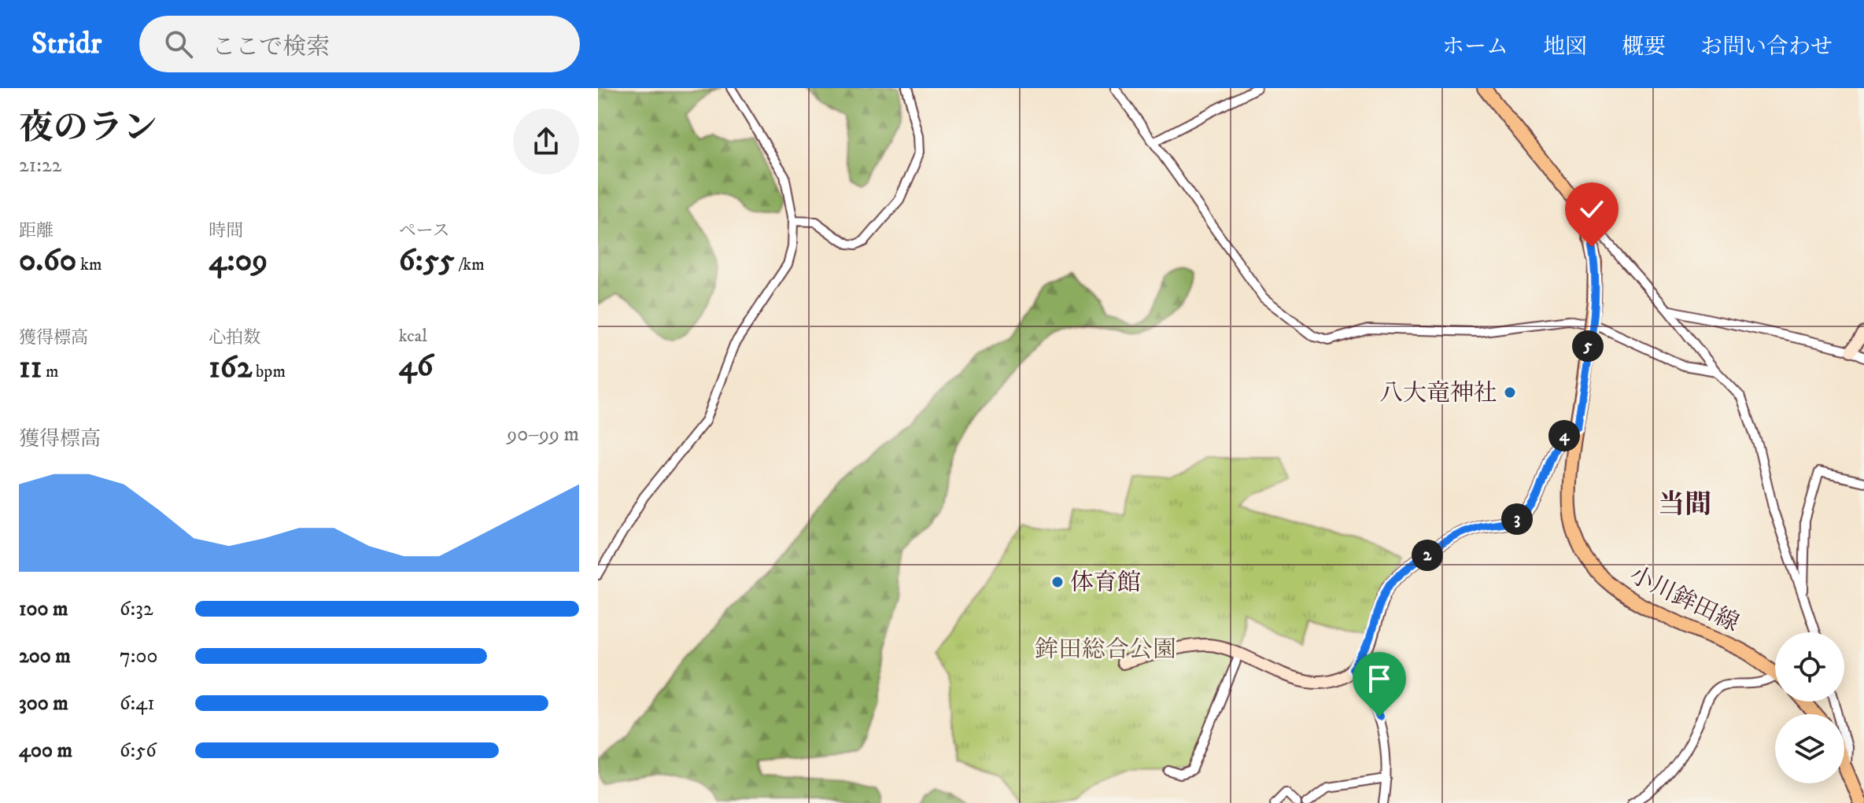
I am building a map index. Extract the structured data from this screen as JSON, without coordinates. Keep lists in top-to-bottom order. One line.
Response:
{"streets":{"main road":["小川鉾田線"]},"districts":["当間"],"parks":["鉾田総合公園"],"places":["八大竜神社","体育館"],"page":{"header":"Stridr","search":"ここで検索","nav":["ホーム","地図","概要","お問い合わせ"],"heading":["夜のラン","21:22"],"stats":[["距離","0.60 km"],["時間","4:09"],["ペース","6:55 /km"],["獲得標高","11 m"],["心拍数","162 bpm"],["kcal","46"]],"pins":["5","4","3","2"],"chart":["獲得標高","90–99 m"],"list":[{"name":"100 m","note":"6:32"},{"name":"200 m","note":"7:00"},{"name":"300 m","note":"6:41"},{"name":"400 m","note":"6:56"}]}}
